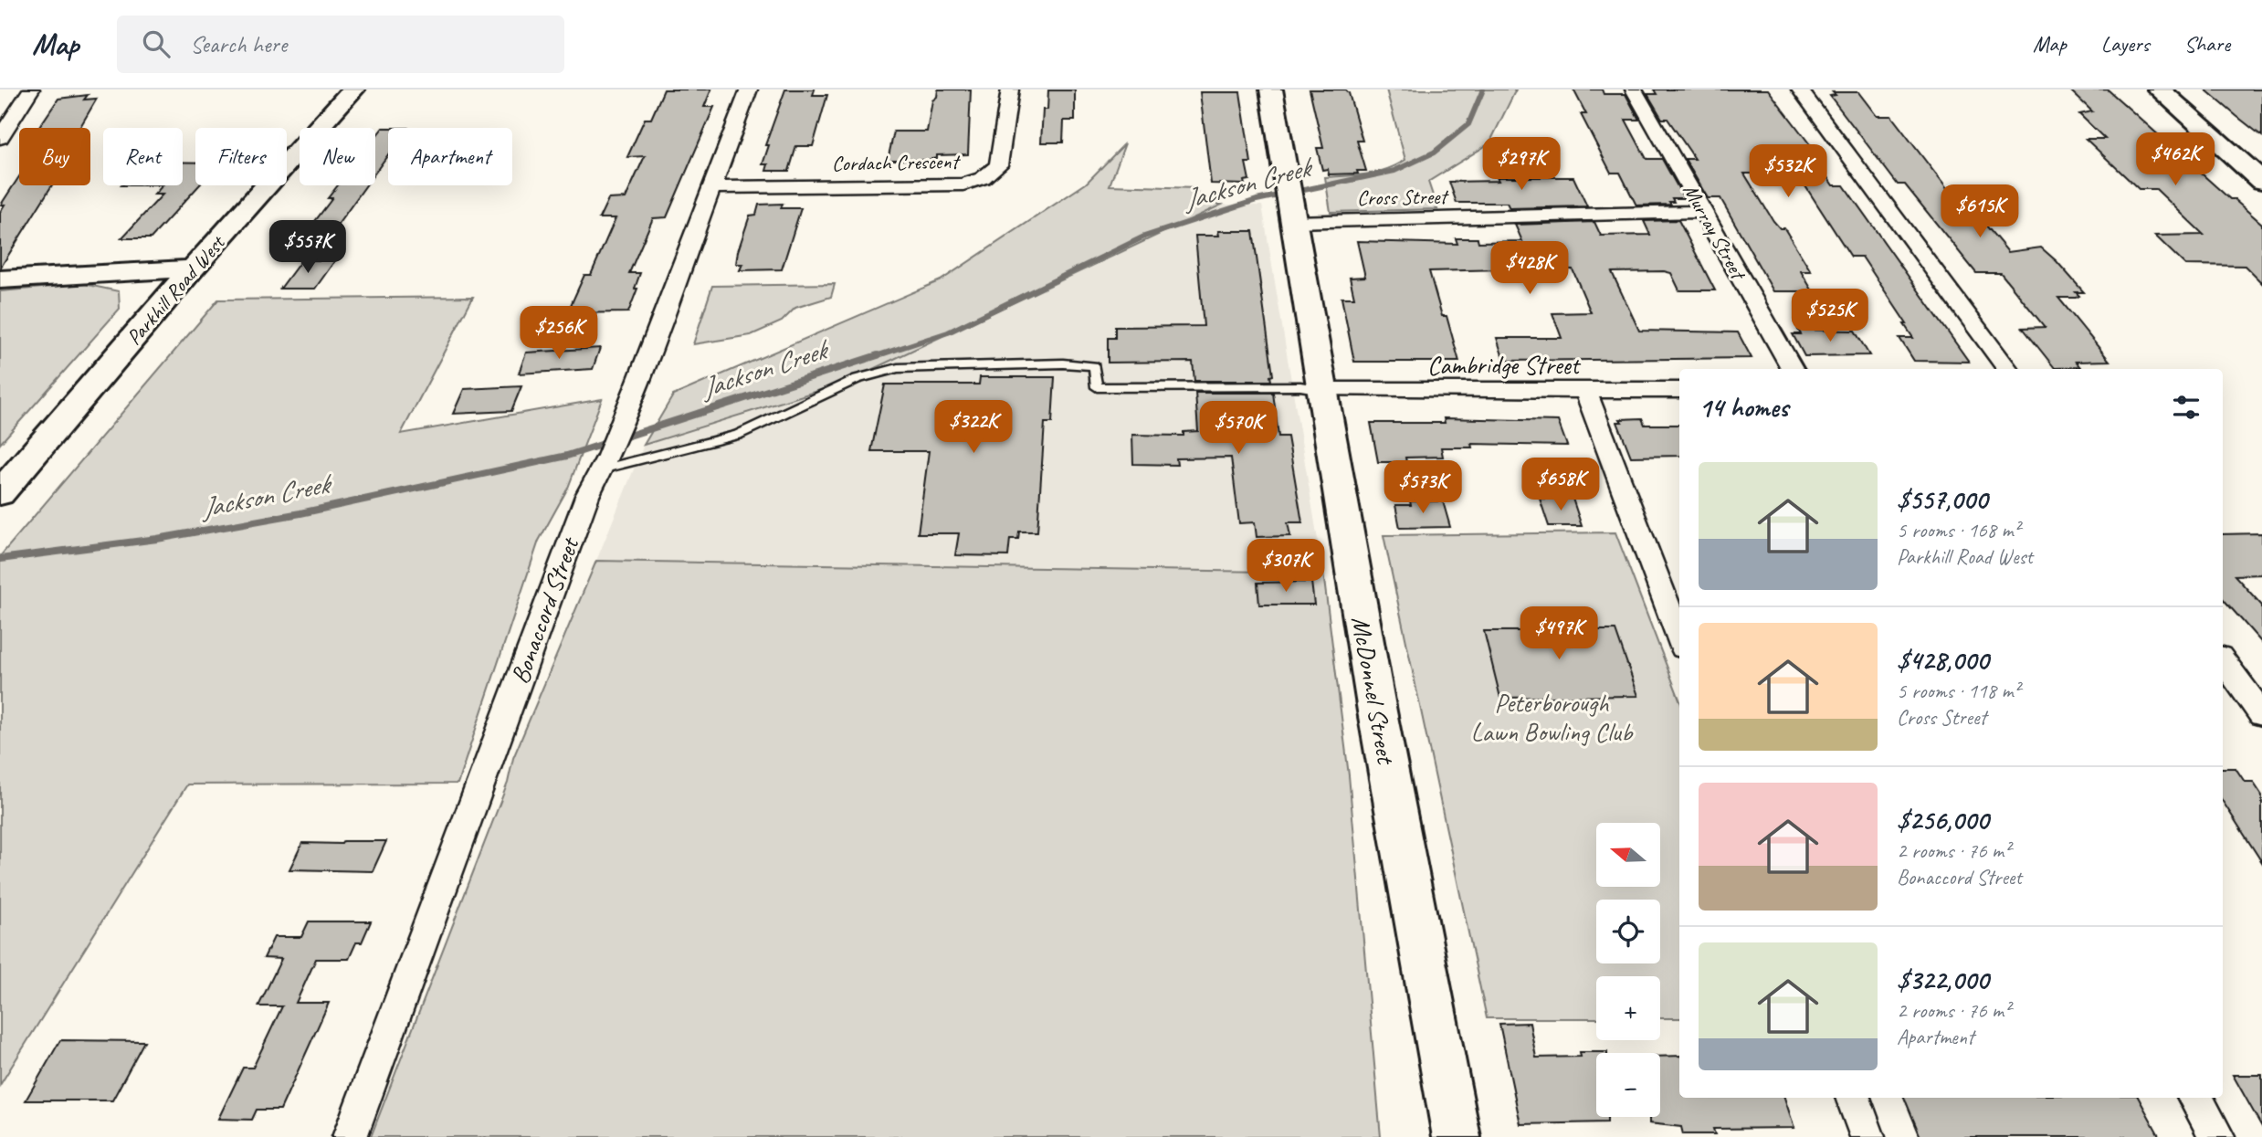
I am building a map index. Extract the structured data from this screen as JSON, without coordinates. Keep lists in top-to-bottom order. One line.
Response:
{"streets":{"street":["Cordach Crescent","Cross Street","Murray Street","Parkhill Road West","Cambridge Street","Bonaccord Street","McDonnel Street"]},"crossings":[["Cordach Crescent","Bonaccord Street"],["Cross Street","Murray Street"],["Cross Street","McDonnel Street"],["Cambridge Street","McDonnel Street"]],"water":["Jackson Creek"],"parks":["Peterborough Lawn Bowling Club"],"north":"left","page":{"header":"Map","search":"Search here","nav":["Map","Layers","Share"],"chip":["Buy","Rent","Filters","New","Apartment"],"price":["$462K","$297K","$532K","$615K","$557K","$428K","$525K","$256K","$322K","$570K","$658K","$573K","$307K","$497K"],"heading":"14 homes","list":[{"name":"$557,000","note":"5 rooms · 168 m² · Parkhill Road West"},{"name":"$428,000","note":"5 rooms · 118 m² · Cross Street"},{"name":"$256,000","note":"2 rooms · 76 m² · Bonaccord Street"},{"name":"$322,000","note":"2 rooms · 76 m² · Apartment"}],"map_buttons":["+","−"]}}
